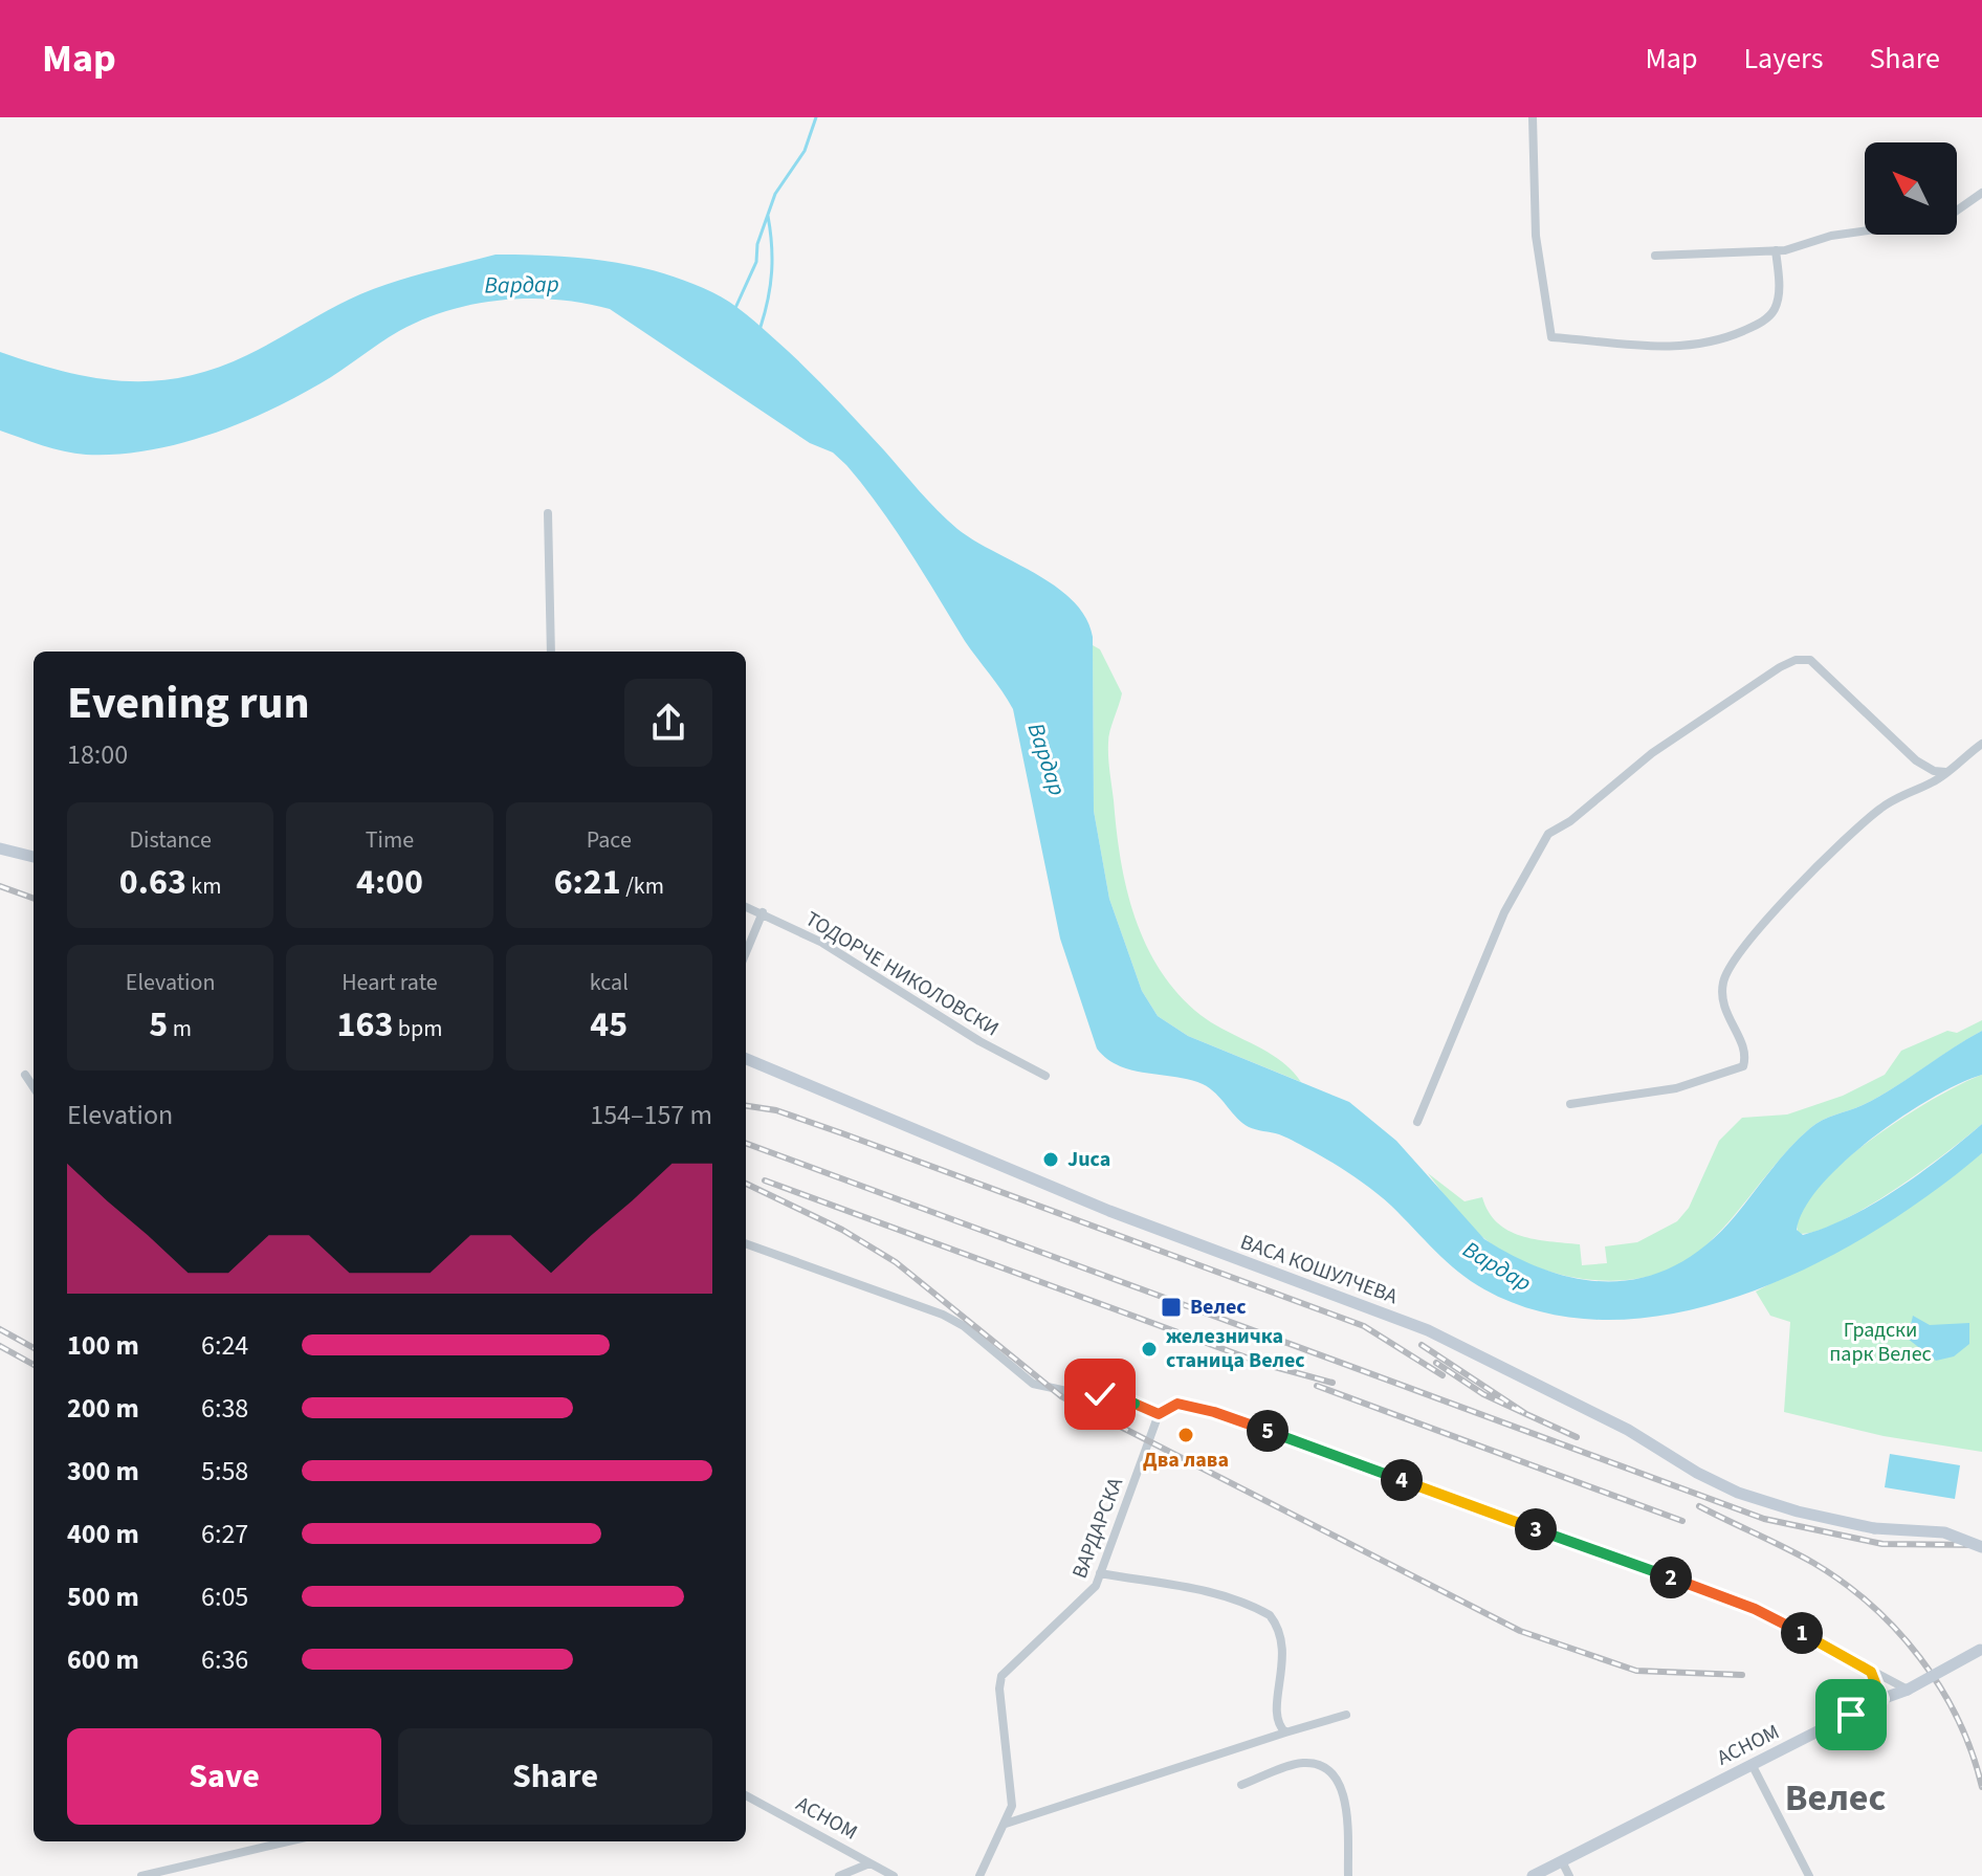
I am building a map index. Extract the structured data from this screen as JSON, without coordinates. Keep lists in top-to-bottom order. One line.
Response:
{"streets":{"main road":["ВАСА КОШУЛЧЕВА","АСНОМ"],"street":["ТОДОРЧЕ НИКОЛОВСКИ","ВАРДАРСКА"]},"districts":["Велес"],"water":["Вардар"],"parks":["Градски парк Велес"],"places":{"other":["Juca","железничка станица Велес","Два лава"],"transit":["Велес"]},"north":"top left","page":{"header":"Map","nav":["Map","Layers","Share"],"heading":["Evening run","18:00"],"stats":[["Distance","0.63 km"],["Time","4:00"],["Pace","6:21 /km"],["Elevation","5 m"],["Heart rate","163 bpm"],["kcal","45"]],"chart":["Elevation","154–157 m"],"list":[{"name":"100 m","note":"6:24"},{"name":"200 m","note":"6:38"},{"name":"300 m","note":"5:58"},{"name":"400 m","note":"6:27"},{"name":"500 m","note":"6:05"},{"name":"600 m","note":"6:36"}],"pins":["5","4","3","2","1"],"buttons":["Save","Share"]}}
